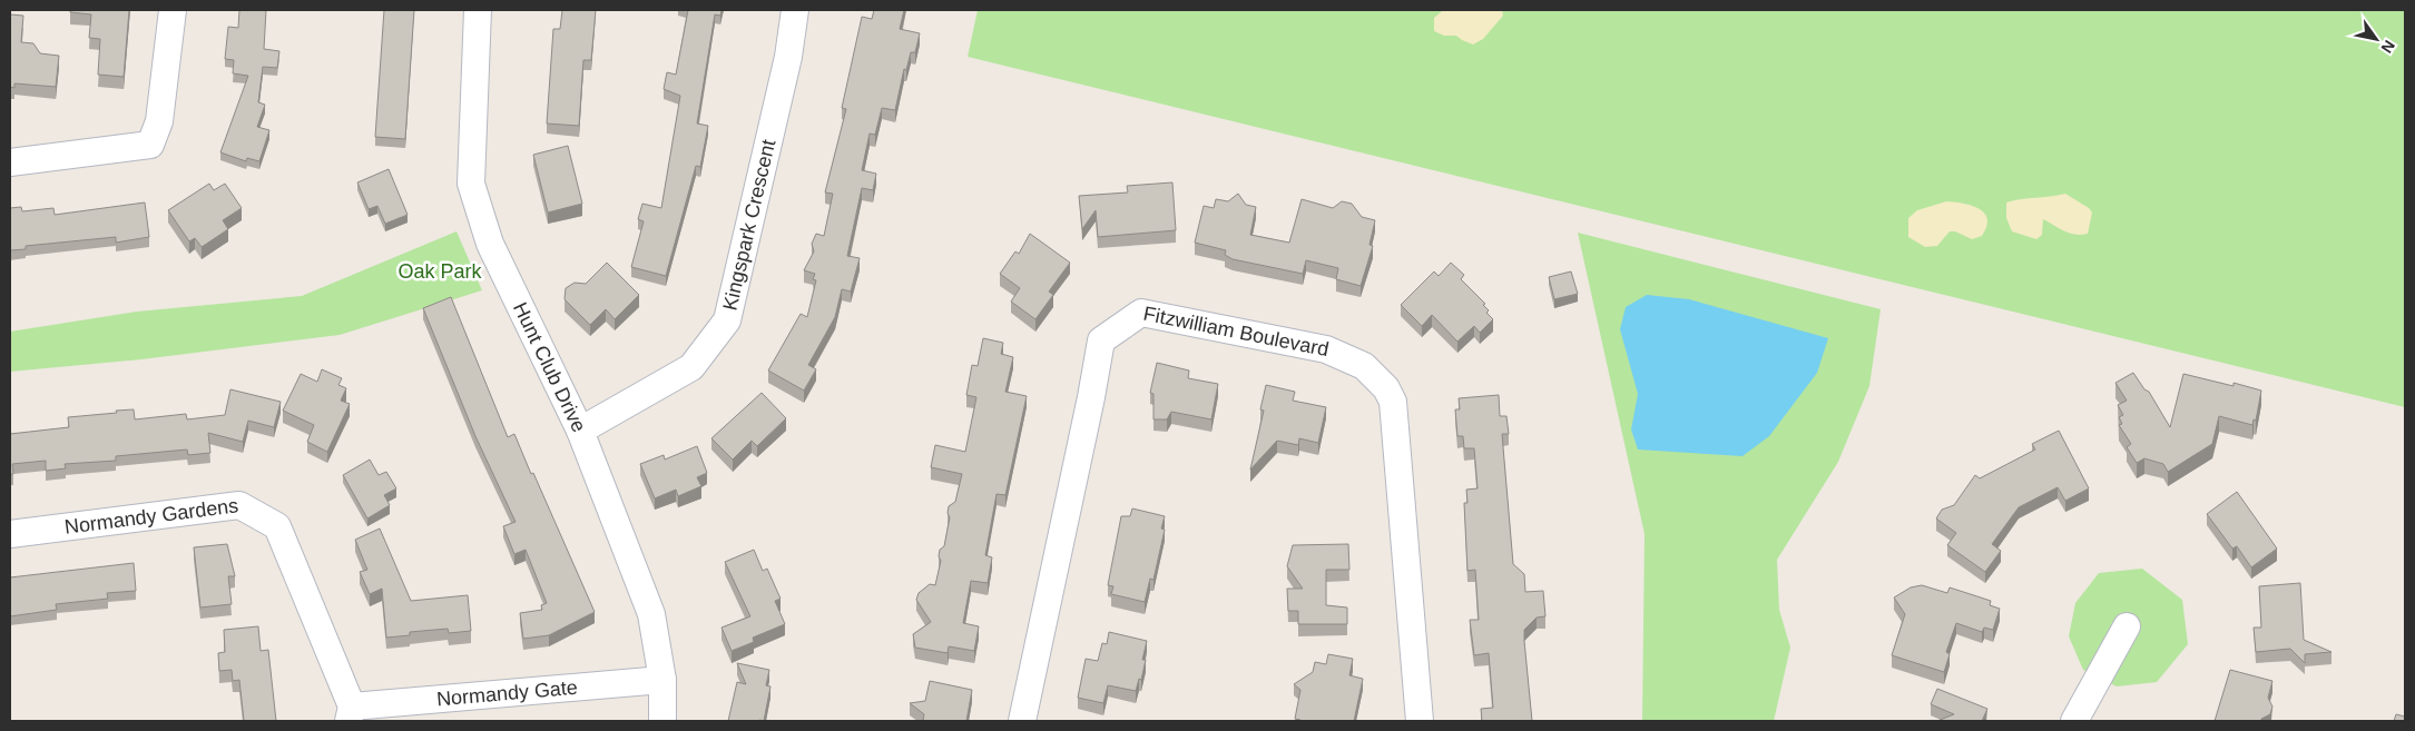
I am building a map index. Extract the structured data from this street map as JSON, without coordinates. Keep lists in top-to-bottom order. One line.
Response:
{"streets":{"street":["Kingspark Crescent","Fitzwilliam Boulevard","Hunt Club Drive","Normandy Gardens","Normandy Gate"]},"crossings":[["Kingspark Crescent","Hunt Club Drive"],["Hunt Club Drive","Normandy Gate"],["Normandy Gardens","Normandy Gate"]],"parks":["Oak Park"],"north":"bottom right"}
